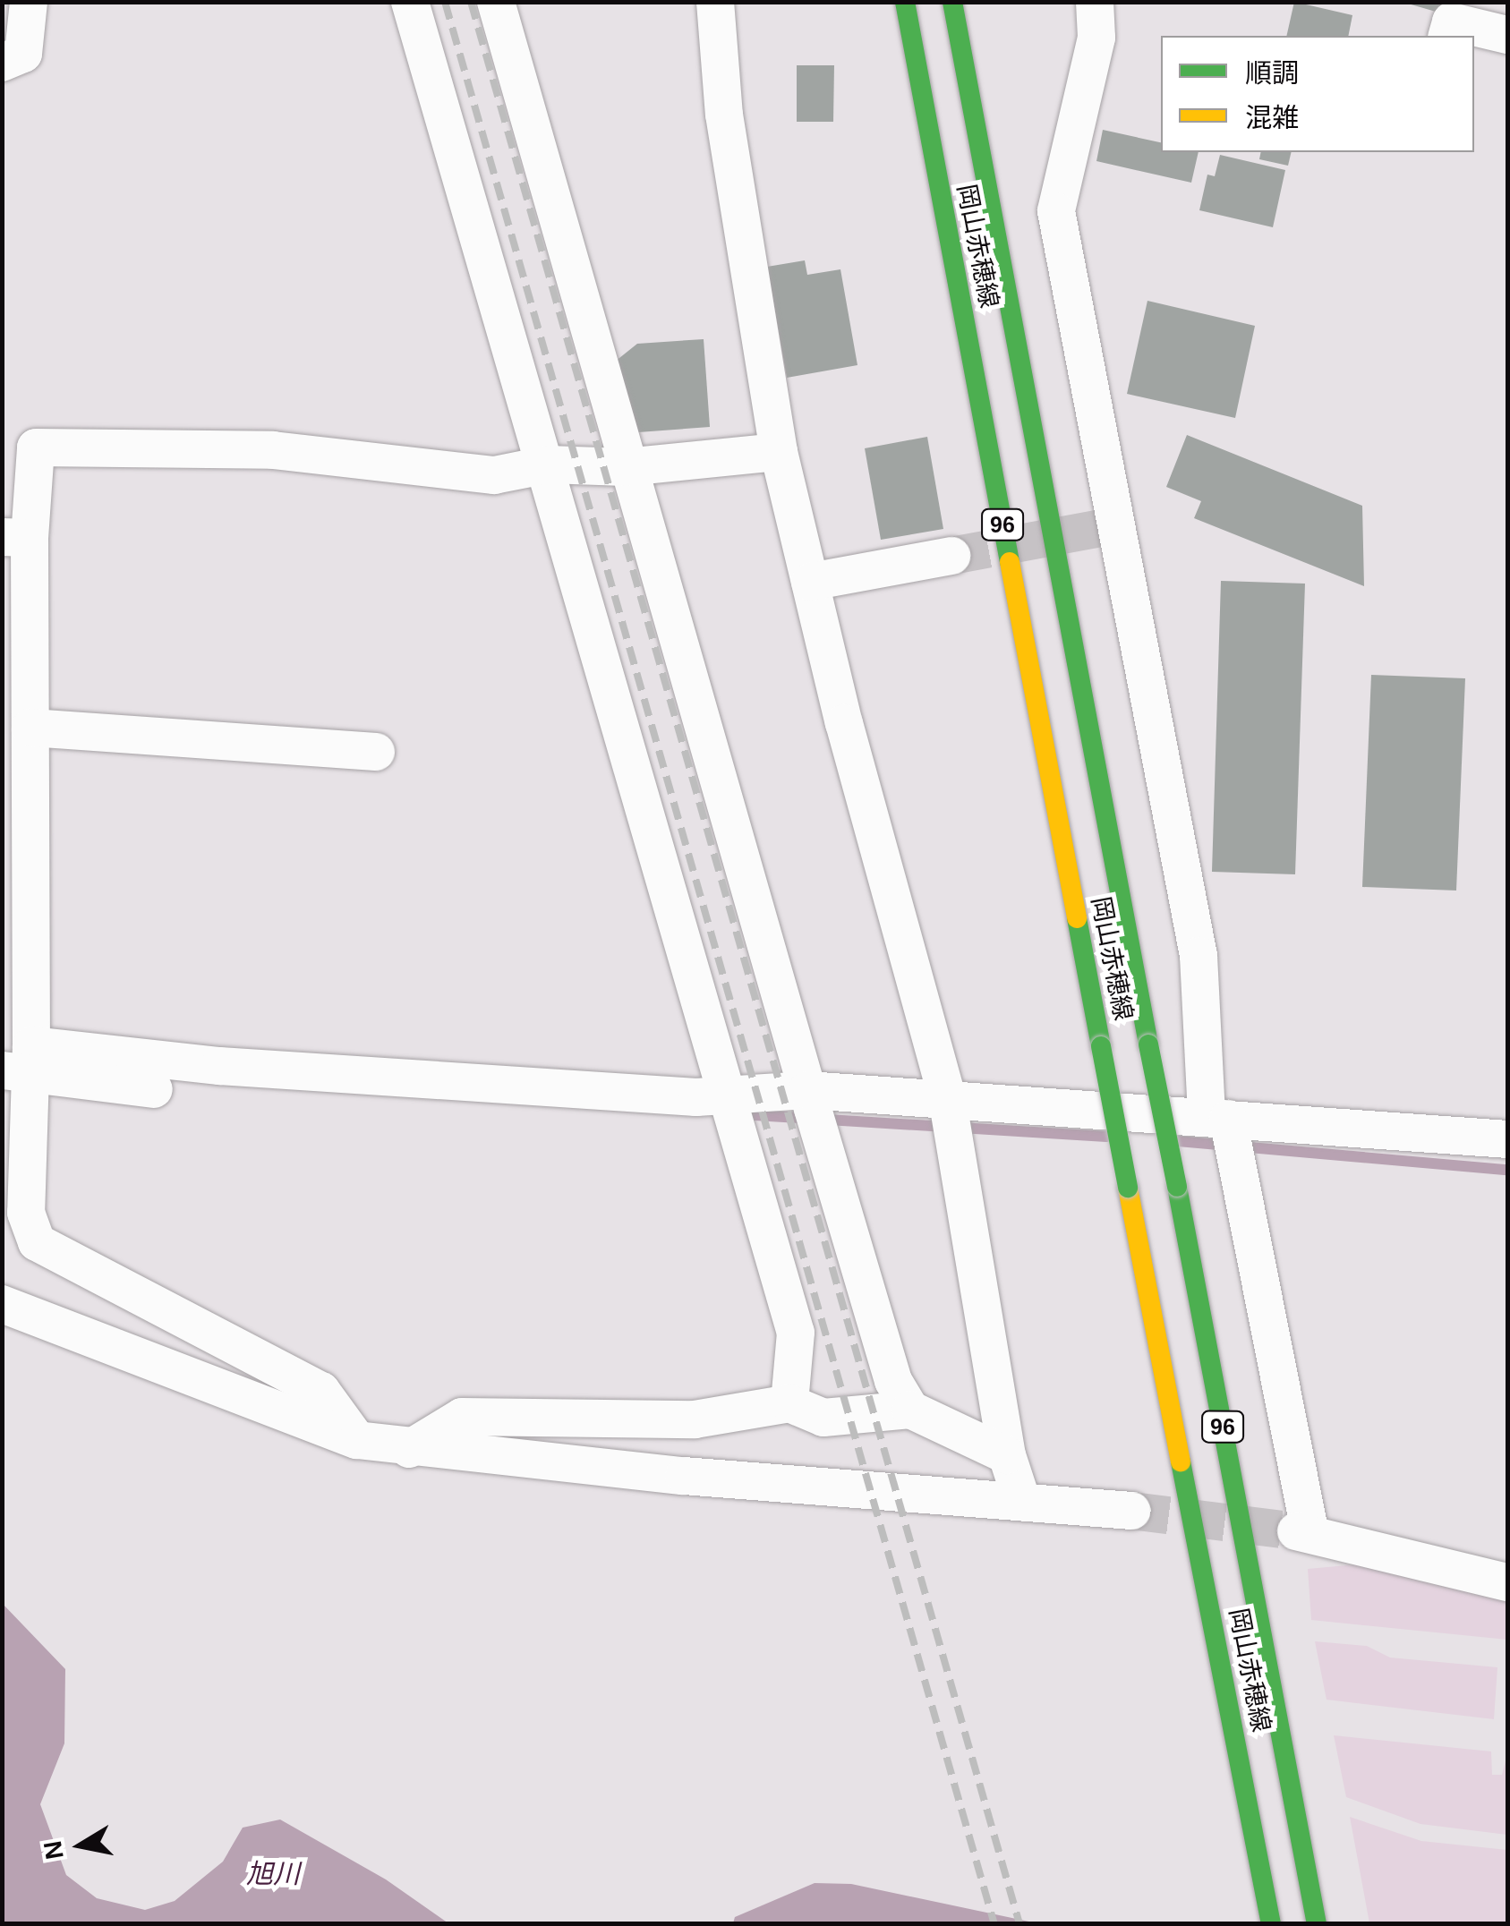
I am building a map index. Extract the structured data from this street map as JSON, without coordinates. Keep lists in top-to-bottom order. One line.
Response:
{"streets":{"main road":["岡山赤穂線","96"]},"water":["旭川"],"legend":["順調","混雑"],"north":"left"}
